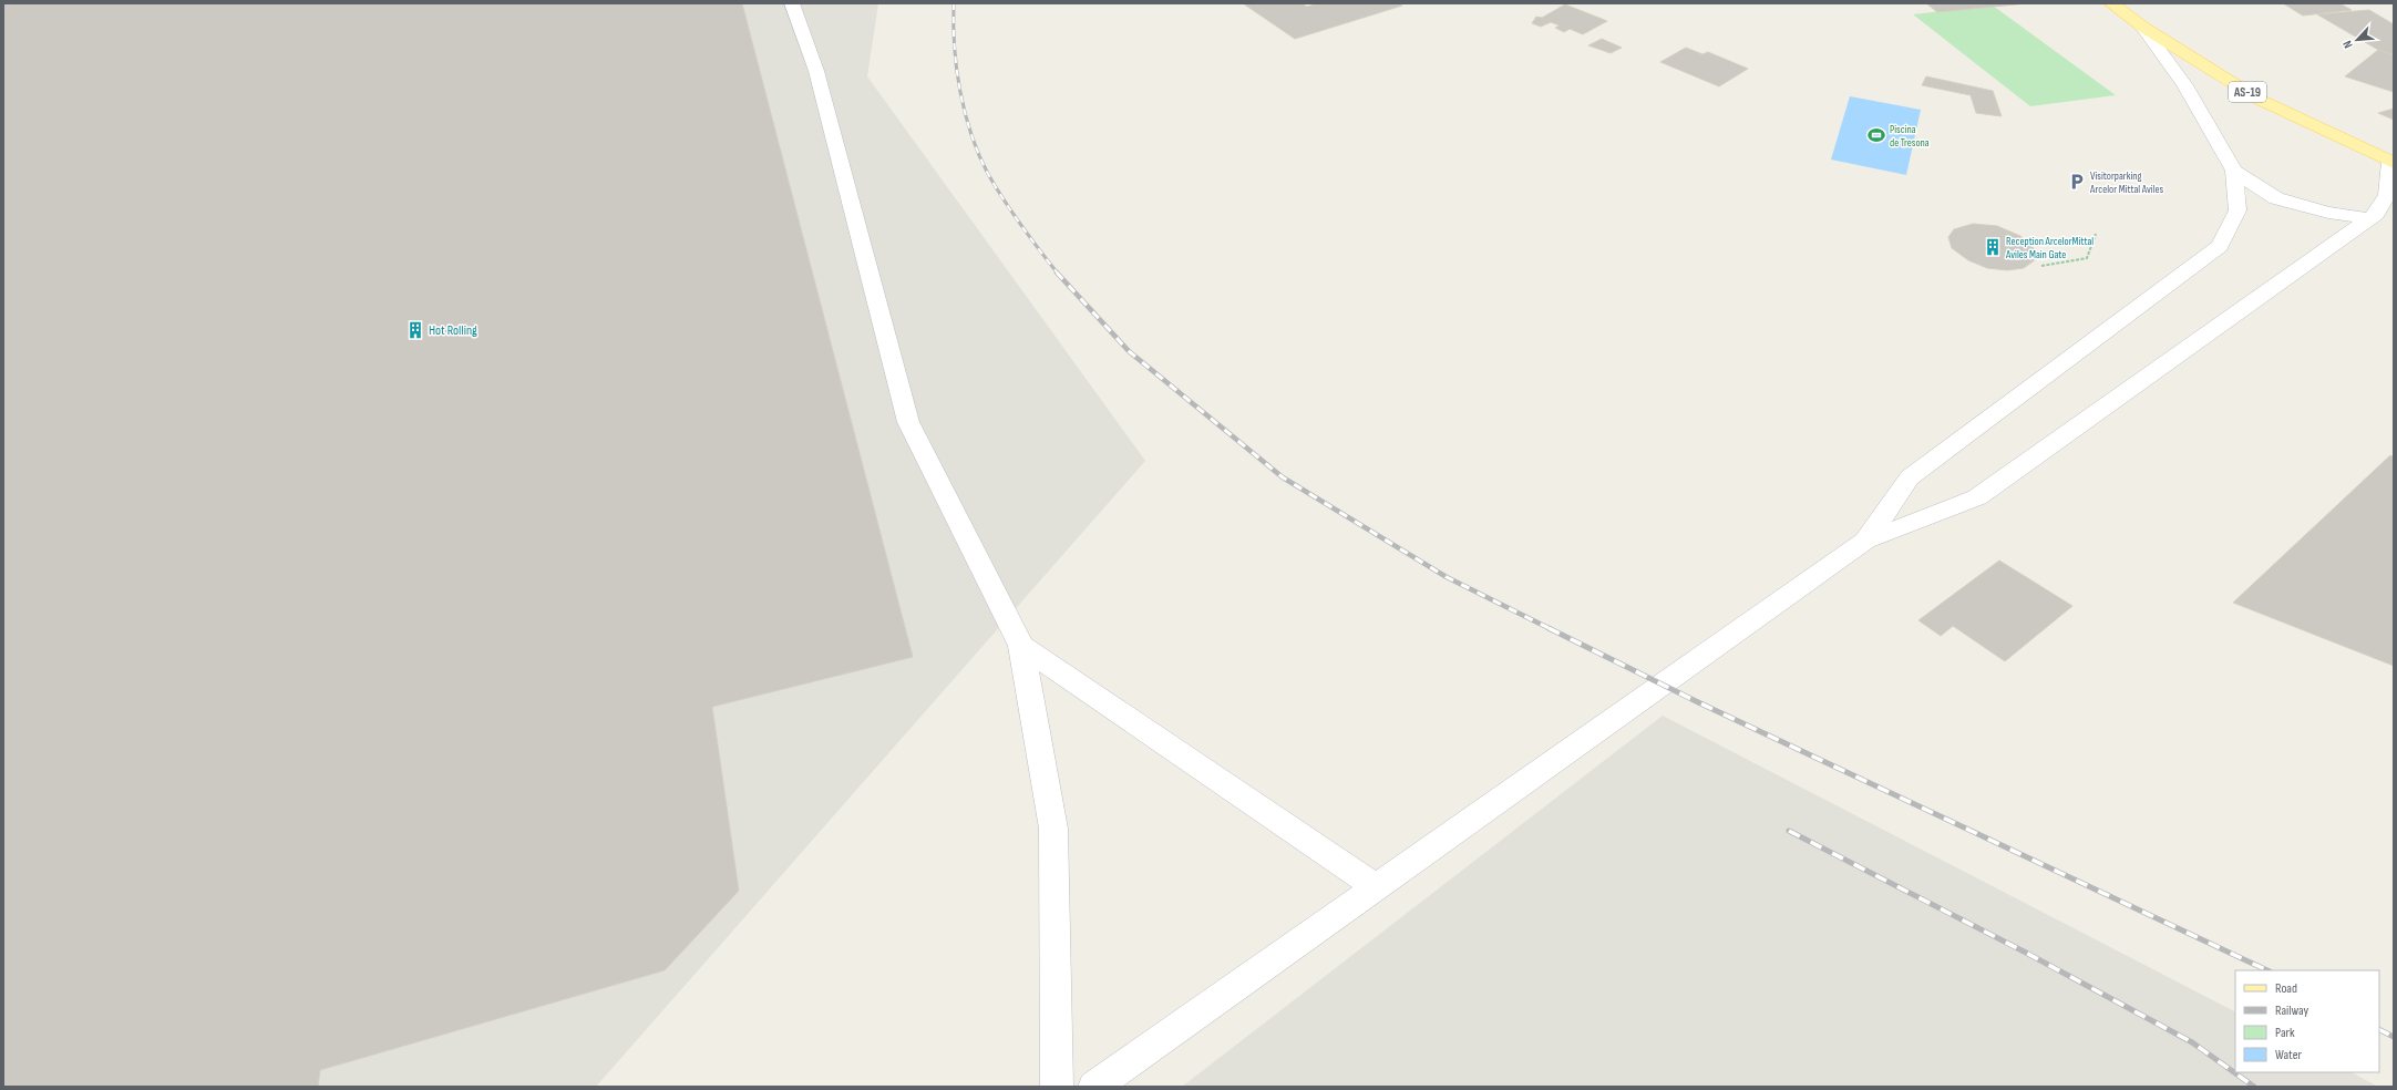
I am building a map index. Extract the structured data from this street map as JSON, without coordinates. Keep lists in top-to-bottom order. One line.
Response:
{"streets":{"main road":["AS-19"]},"places":{"sports":["Piscina de Tresona"],"parking":["Visitorparking Arcelor Mittal Aviles"],"building":["Reception ArcelorMittal Aviles Main Gate","Hot Rolling"]},"legend":["Road","Railway","Park","Water"],"north":"bottom left"}
